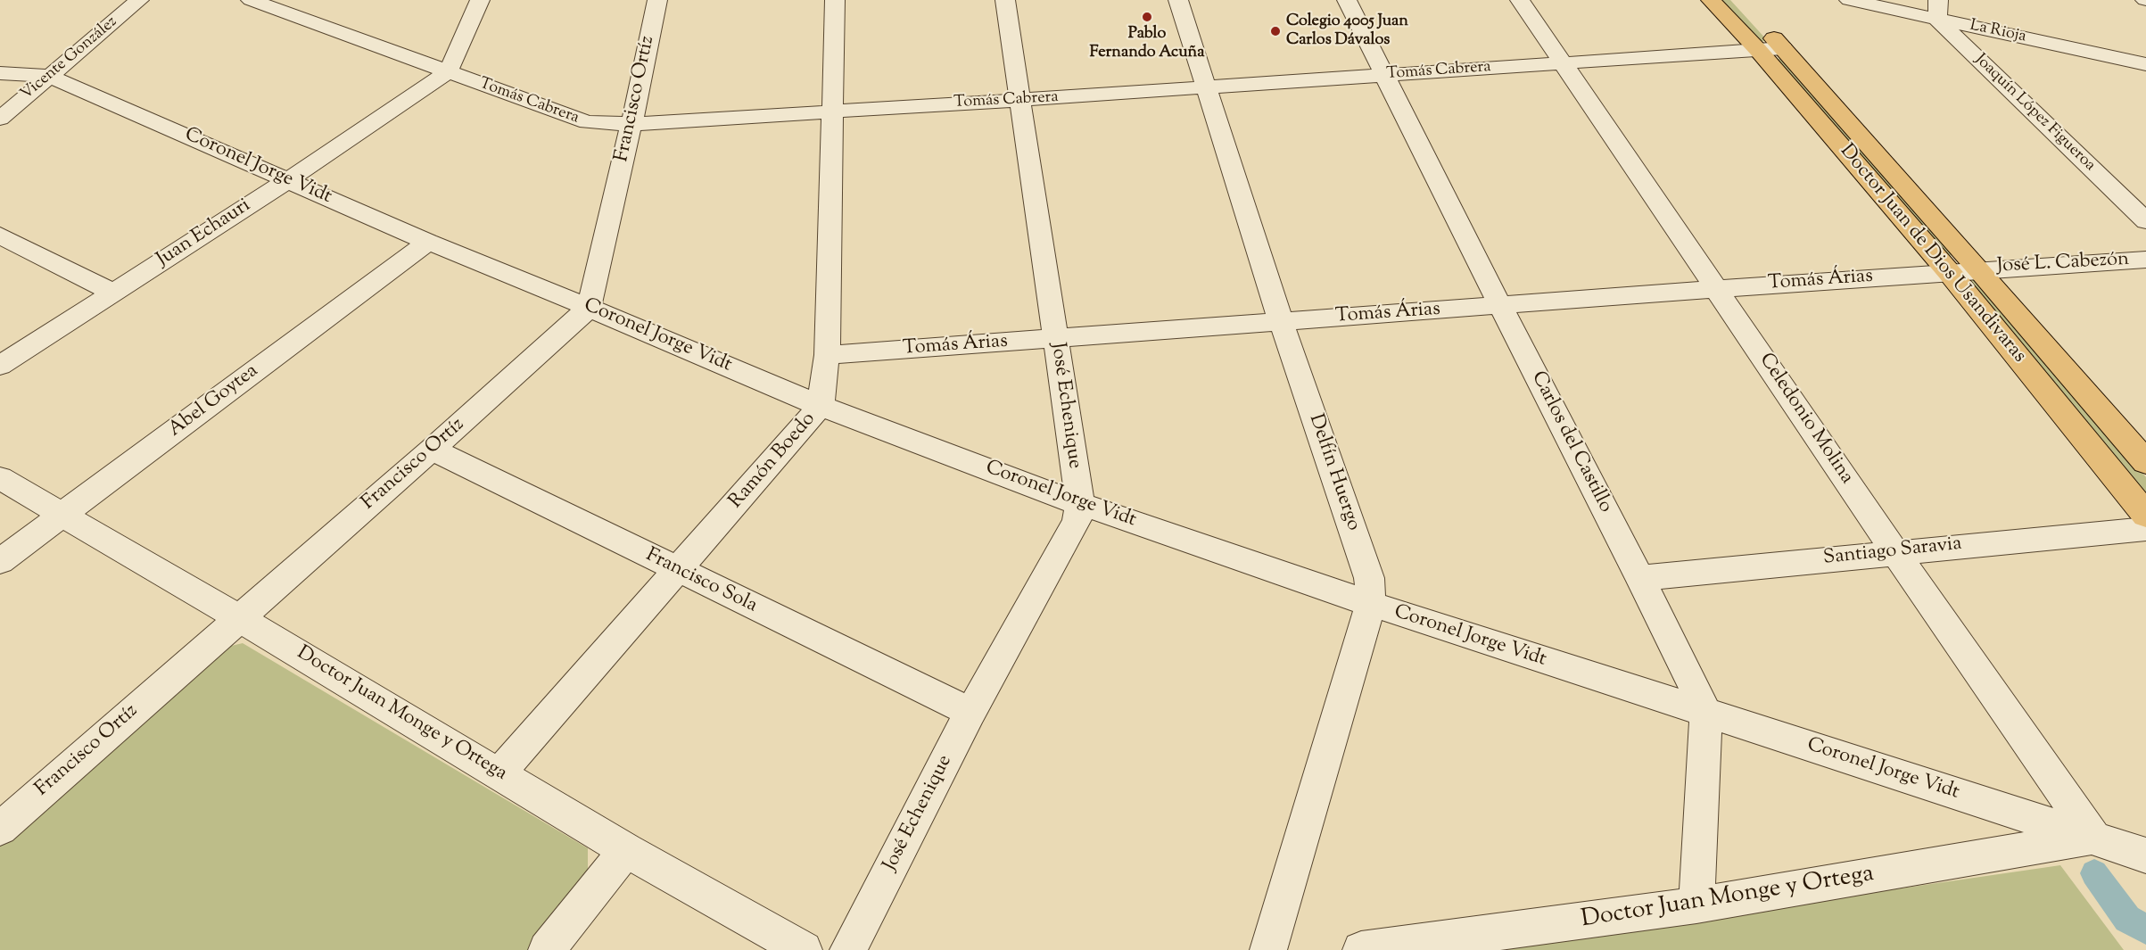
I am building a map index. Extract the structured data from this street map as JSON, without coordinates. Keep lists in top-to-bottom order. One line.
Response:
{"streets":{"main road":["Doctor Juan de Dios Usandivaras"],"street":["La Rioja","Vicente González","Tomás Cabrera","Francisco Ortíz","Joaquín López Figueroa","Coronel Jorge Vidt","Juan Echauri","José L. Cabezón","Tomás Árias","Abel Goytea","José Echenique","Celedonio Molina","Carlos del Castillo","Ramón Boedo","Delfín Huergo","Santiago Saravia","Francisco Sola","Doctor Juan Monge y Ortega"]},"crossings":[["La Rioja","Joaquín López Figueroa"],["Vicente González","Coronel Jorge Vidt"],["Tomás Cabrera","Francisco Ortíz"],["Tomás Cabrera","Juan Echauri"],["Tomás Cabrera","Doctor Juan de Dios Usandivaras"],["Tomás Cabrera","José Echenique"],["Tomás Cabrera","Celedonio Molina"],["Tomás Cabrera","Carlos del Castillo"],["Tomás Cabrera","Ramón Boedo"],["Tomás Cabrera","Delfín Huergo"],["Francisco Ortíz","Coronel Jorge Vidt"],["Francisco Ortíz","Francisco Sola"],["Francisco Ortíz","Doctor Juan Monge y Ortega"],["Coronel Jorge Vidt","Juan Echauri"],["Coronel Jorge Vidt","Abel Goytea"],["Coronel Jorge Vidt","José Echenique"],["Coronel Jorge Vidt","Celedonio Molina"],["Coronel Jorge Vidt","Carlos del Castillo"],["Coronel Jorge Vidt","Ramón Boedo"],["Coronel Jorge Vidt","Delfín Huergo"],["Coronel Jorge Vidt","Doctor Juan Monge y Ortega"],["Doctor Juan de Dios Usandivaras","José L. Cabezón"],["Doctor Juan de Dios Usandivaras","Tomás Árias"],["José L. Cabezón","Tomás Árias"],["Tomás Árias","José Echenique"],["Tomás Árias","Celedonio Molina"],["Tomás Árias","Carlos del Castillo"],["Tomás Árias","Ramón Boedo"],["Tomás Árias","Delfín Huergo"],["Abel Goytea","Doctor Juan Monge y Ortega"],["José Echenique","Francisco Sola"],["Celedonio Molina","Santiago Saravia"],["Celedonio Molina","Doctor Juan Monge y Ortega"],["Carlos del Castillo","Santiago Saravia"],["Carlos del Castillo","Doctor Juan Monge y Ortega"],["Ramón Boedo","Francisco Sola"],["Ramón Boedo","Doctor Juan Monge y Ortega"]],"places":["Pablo Fernando Acuña","Colegio 4005 Juan Carlos Dávalos"]}
